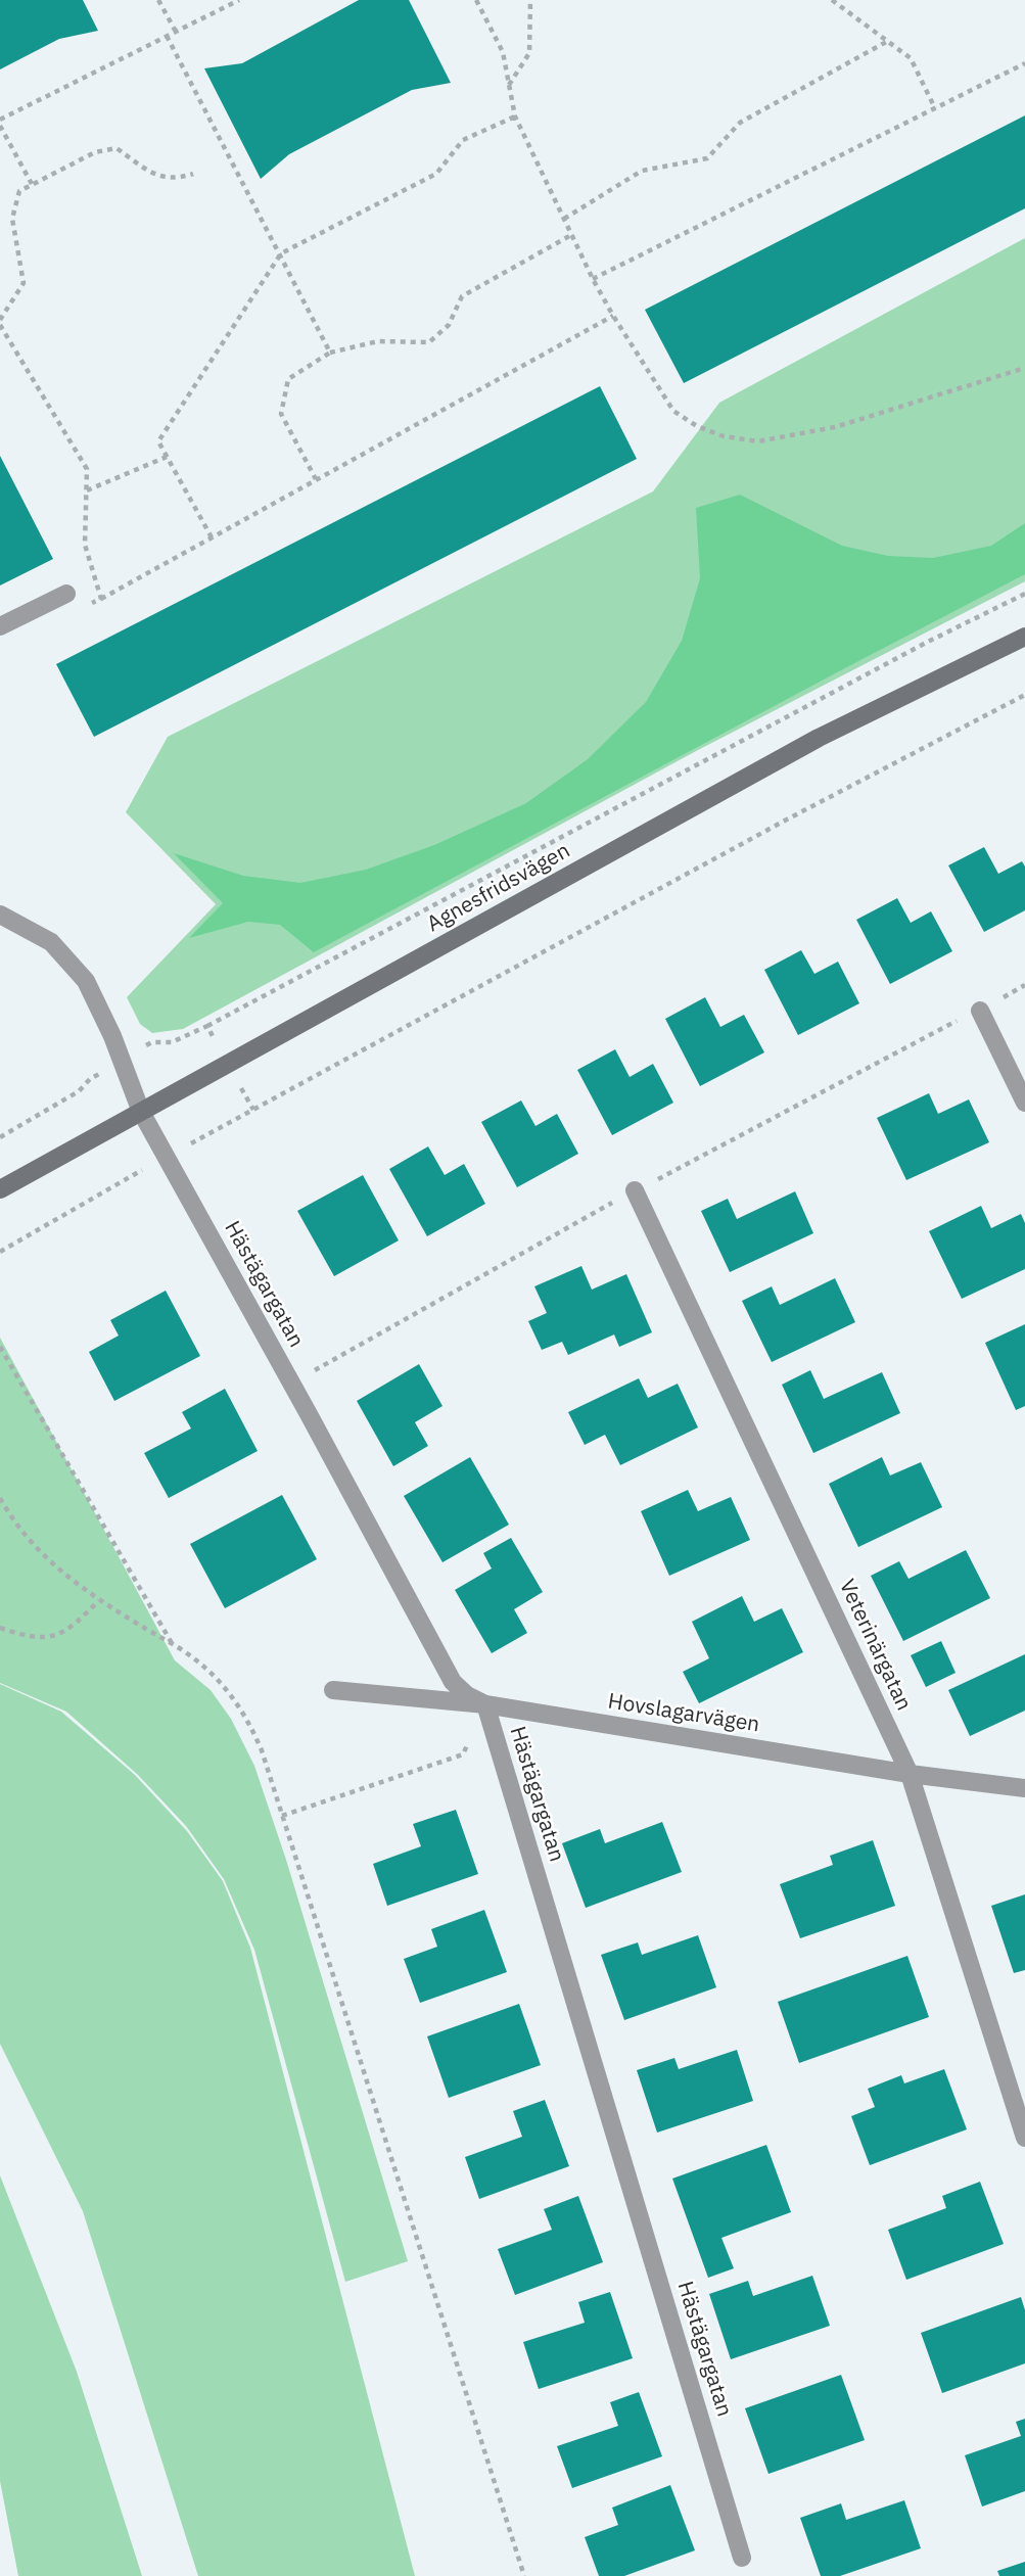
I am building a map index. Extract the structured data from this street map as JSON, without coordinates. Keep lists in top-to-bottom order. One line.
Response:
{"streets":{"main road":["Agnesfridsvägen"],"street":["Hästägargatan","Veterinärgatan","Hovslagarvägen"]},"crossings":[["Agnesfridsvägen","Hästägargatan"],["Hästägargatan","Hovslagarvägen"],["Veterinärgatan","Hovslagarvägen"]]}
